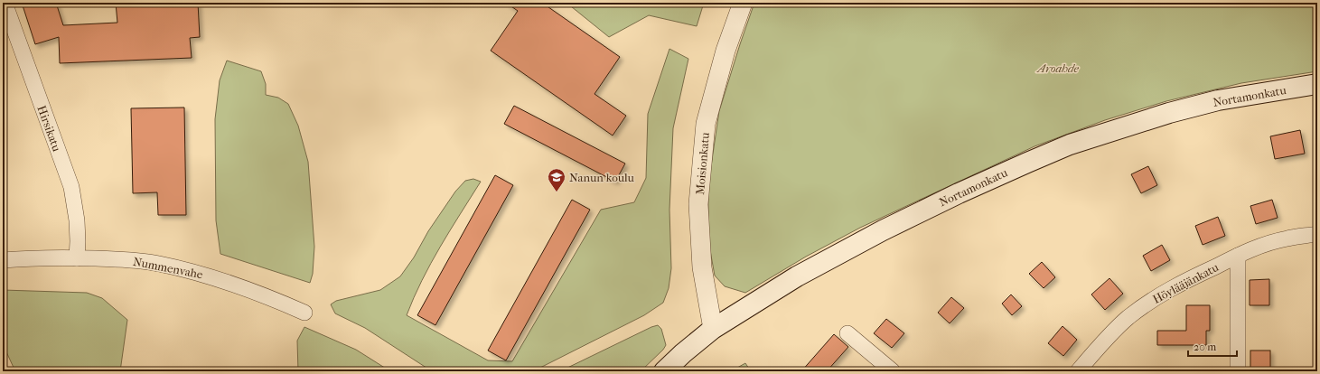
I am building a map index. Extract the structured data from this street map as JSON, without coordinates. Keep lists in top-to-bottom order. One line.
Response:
{"streets":{"main road":["Nortamonkatu"],"street":["Hirsikatu","Moisionkatu","Nummenvahe","Höylääjänkatu"]},"crossings":[["Nortamonkatu","Moisionkatu"],["Hirsikatu","Nummenvahe"]],"parks":["Aroahde"],"places":{"school or university":["Nanun koulu"]},"scale_bar":"20 m"}
